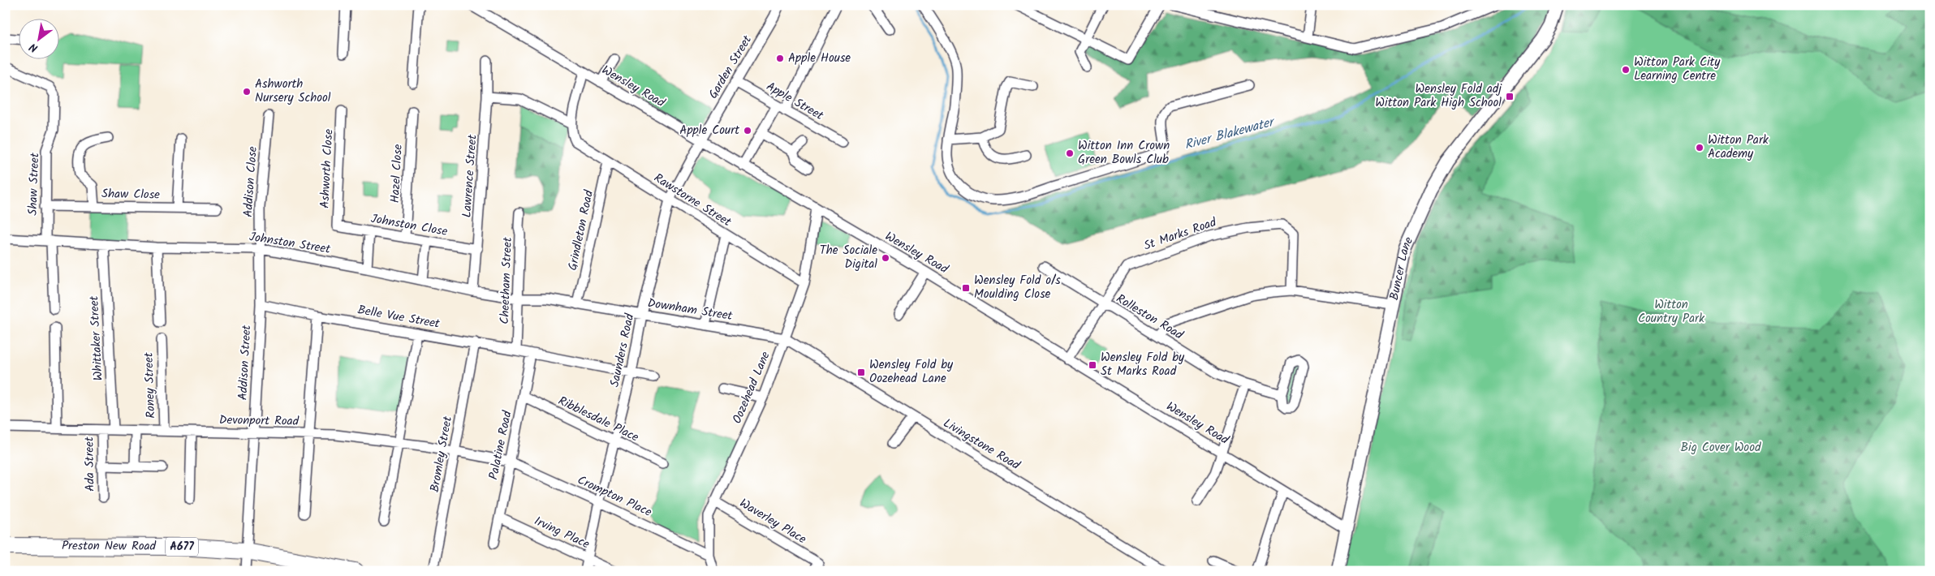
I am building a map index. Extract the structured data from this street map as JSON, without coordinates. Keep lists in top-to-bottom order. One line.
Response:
{"streets":{"highway":["Preston New Road","A677"],"main road":["Buncer Lane"],"street":["Garden Street","Wensley Road","Apple Street","Ashworth Close","Hazel Close","Lawrence Street","Addison Close","Shaw Street","Shaw Close","Rawstorne Street","Johnston Close","Grindleton Road","St Marks Road","Johnston Street","Cheetham Street","Downham Street","Belle Vue Street","Rolleston Road","Whittaker Street","Saunders Road","Addison Street","Roney Street","Oozehead Lane","Ribblesdale Place","Devonport Road","Livingstone Road","Palatine Road","Bromley Street","Ada Street","Crompton Place","Waverley Place","Irving Place"]},"crossings":[["Garden Street","Wensley Road"],["Garden Street","Apple Street"],["Garden Street","Saunders Road"],["Wensley Road","St Marks Road"],["Wensley Road","Buncer Lane"],["Wensley Road","Saunders Road"],["Wensley Road","Oozehead Lane"],["Ashworth Close","Johnston Close"],["Hazel Close","Johnston Close"],["Lawrence Street","Johnston Close"],["Lawrence Street","Johnston Street"],["Addison Close","Johnston Street"],["Addison Close","Addison Street"],["Shaw Street","Shaw Close"],["Shaw Street","Johnston Street"],["Rawstorne Street","Grindleton Road"],["Rawstorne Street","Saunders Road"],["Rawstorne Street","Oozehead Lane"],["Grindleton Road","Downham Street"],["St Marks Road","Rolleston Road"],["Johnston Street","Cheetham Street"],["Johnston Street","Downham Street"],["Johnston Street","Whittaker Street"],["Johnston Street","Addison Street"],["Cheetham Street","Downham Street"],["Cheetham Street","Belle Vue Street"],["Downham Street","Saunders Road"],["Downham Street","Oozehead Lane"],["Downham Street","Livingstone Road"],["Belle Vue Street","Saunders Road"],["Belle Vue Street","Addison Street"],["Belle Vue Street","Palatine Road"],["Belle Vue Street","Bromley Street"],["Whittaker Street","Devonport Road"],["Saunders Road","Ribblesdale Place"],["Saunders Road","Crompton Place"],["Saunders Road","Irving Place"],["Addison Street","Devonport Road"],["Addison Street","Preston New Road"],["Roney Street","Devonport Road"],["Oozehead Lane","Livingstone Road"],["Oozehead Lane","Crompton Place"],["Oozehead Lane","Waverley Place"],["Ribblesdale Place","Palatine Road"],["Devonport Road","Palatine Road"],["Devonport Road","Bromley Street"],["Devonport Road","Ada Street"],["Devonport Road","Crompton Place"],["Palatine Road","Crompton Place"],["Palatine Road","Irving Place"]],"water":["River Blakewater"],"parks":["Witton Country Park","Big Cover Wood"],"places":{"other":["Apple House","Witton Park City Learning Centre","Ashworth Nursery School","Apple Court","Witton Park Academy","Witton Inn Crown Green Bowls Club","The Sociale Digital"],"transit":["Wensley Fold adj Witton Park High School","Wensley Fold o/s Moulding Close","Wensley Fold by St Marks Road","Wensley Fold by Oozehead Lane"]},"north":"bottom left"}
